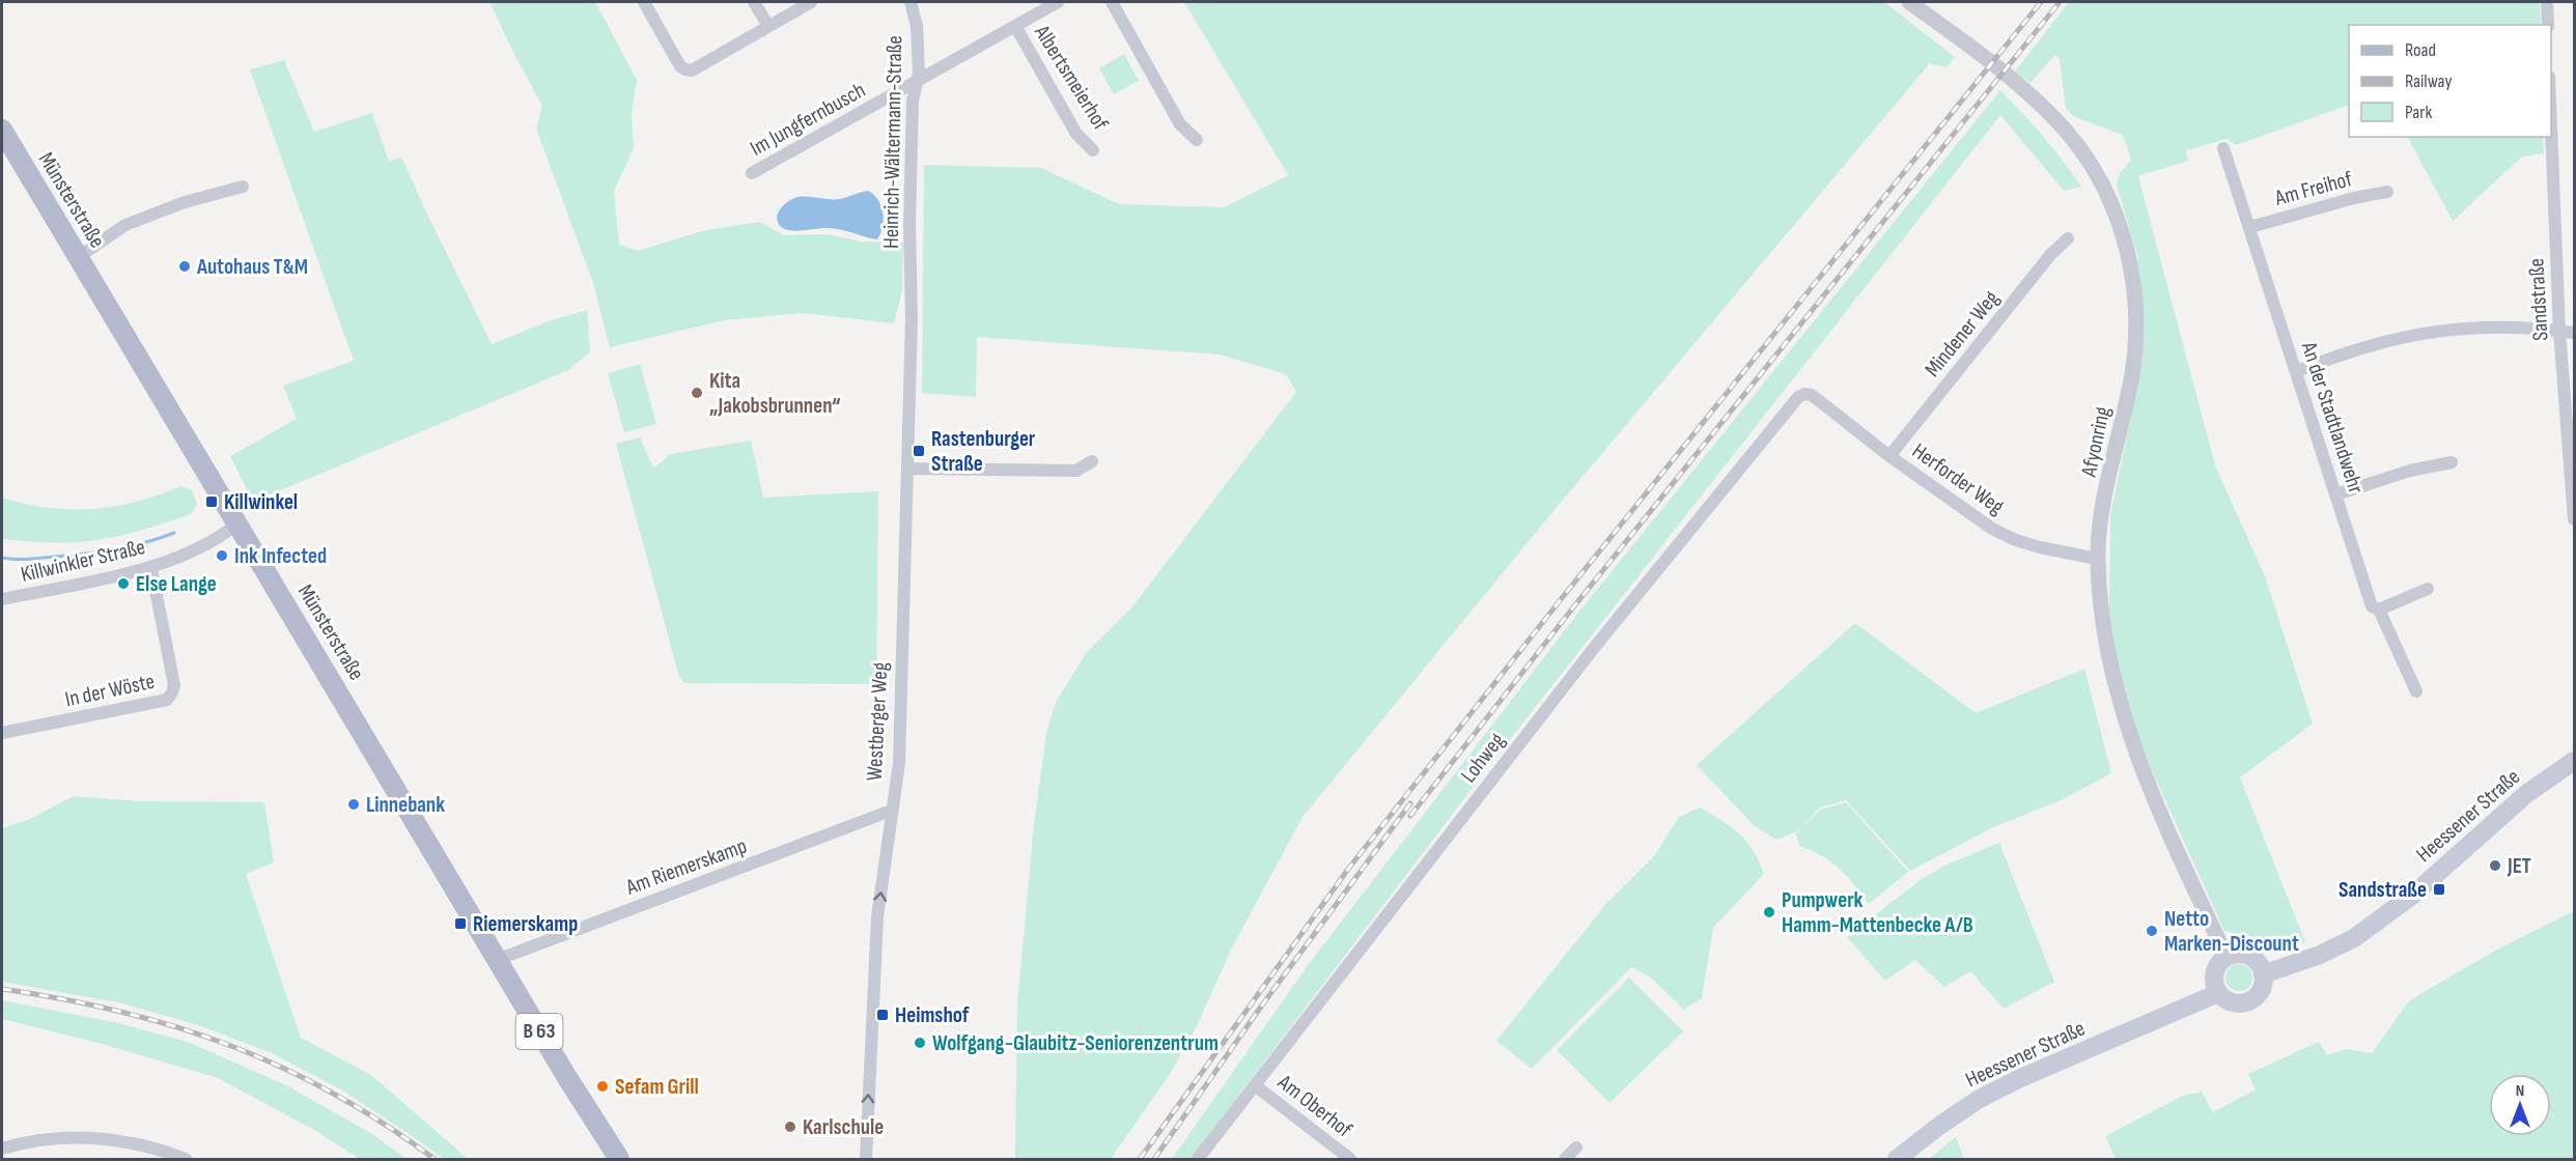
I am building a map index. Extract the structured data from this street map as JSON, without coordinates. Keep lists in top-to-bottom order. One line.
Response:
{"streets":{"main road":["Münsterstraße","Heessener Straße","B 63"],"street":["Albertsmeierhof","Im Jungfernbusch","Heinrich-Wältermann-Straße","Am Freihof","Sandstraße","Mindener Weg","An der Stadtlandwehr","Afyonring","Herforder Weg","Killwinkler Straße","In der Wöste","Westberger Weg","Lohweg","Am Riemerskamp","Am Oberhof"]},"crossings":[["Albertsmeierhof","Im Jungfernbusch"],["Im Jungfernbusch","Heinrich-Wältermann-Straße"],["Heinrich-Wältermann-Straße","Westberger Weg"],["Am Freihof","An der Stadtlandwehr"],["Münsterstraße","Killwinkler Straße"],["Münsterstraße","Am Riemerskamp"],["Mindener Weg","Herforder Weg"],["Afyonring","Herforder Weg"],["Afyonring","Heessener Straße"],["Herforder Weg","Lohweg"],["Killwinkler Straße","In der Wöste"],["Westberger Weg","Am Riemerskamp"],["Lohweg","Am Oberhof"]],"one_way":["Westberger Weg"],"places":{"other":["Autohaus T&M","Kita „Jakobsbrunnen“","Ink Infected","Else Lange","Linnebank","JET","Pumpwerk Hamm-Mattenbecke A/B","Netto Marken-Discount","Wolfgang-Glaubitz-Seniorenzentrum","Sefam Grill","Karlschule"],"transit":["Rastenburger Straße","Killwinkel","Sandstraße","Riemerskamp","Heimshof"]},"legend":["Road","Railway","Park"],"north":"top"}
